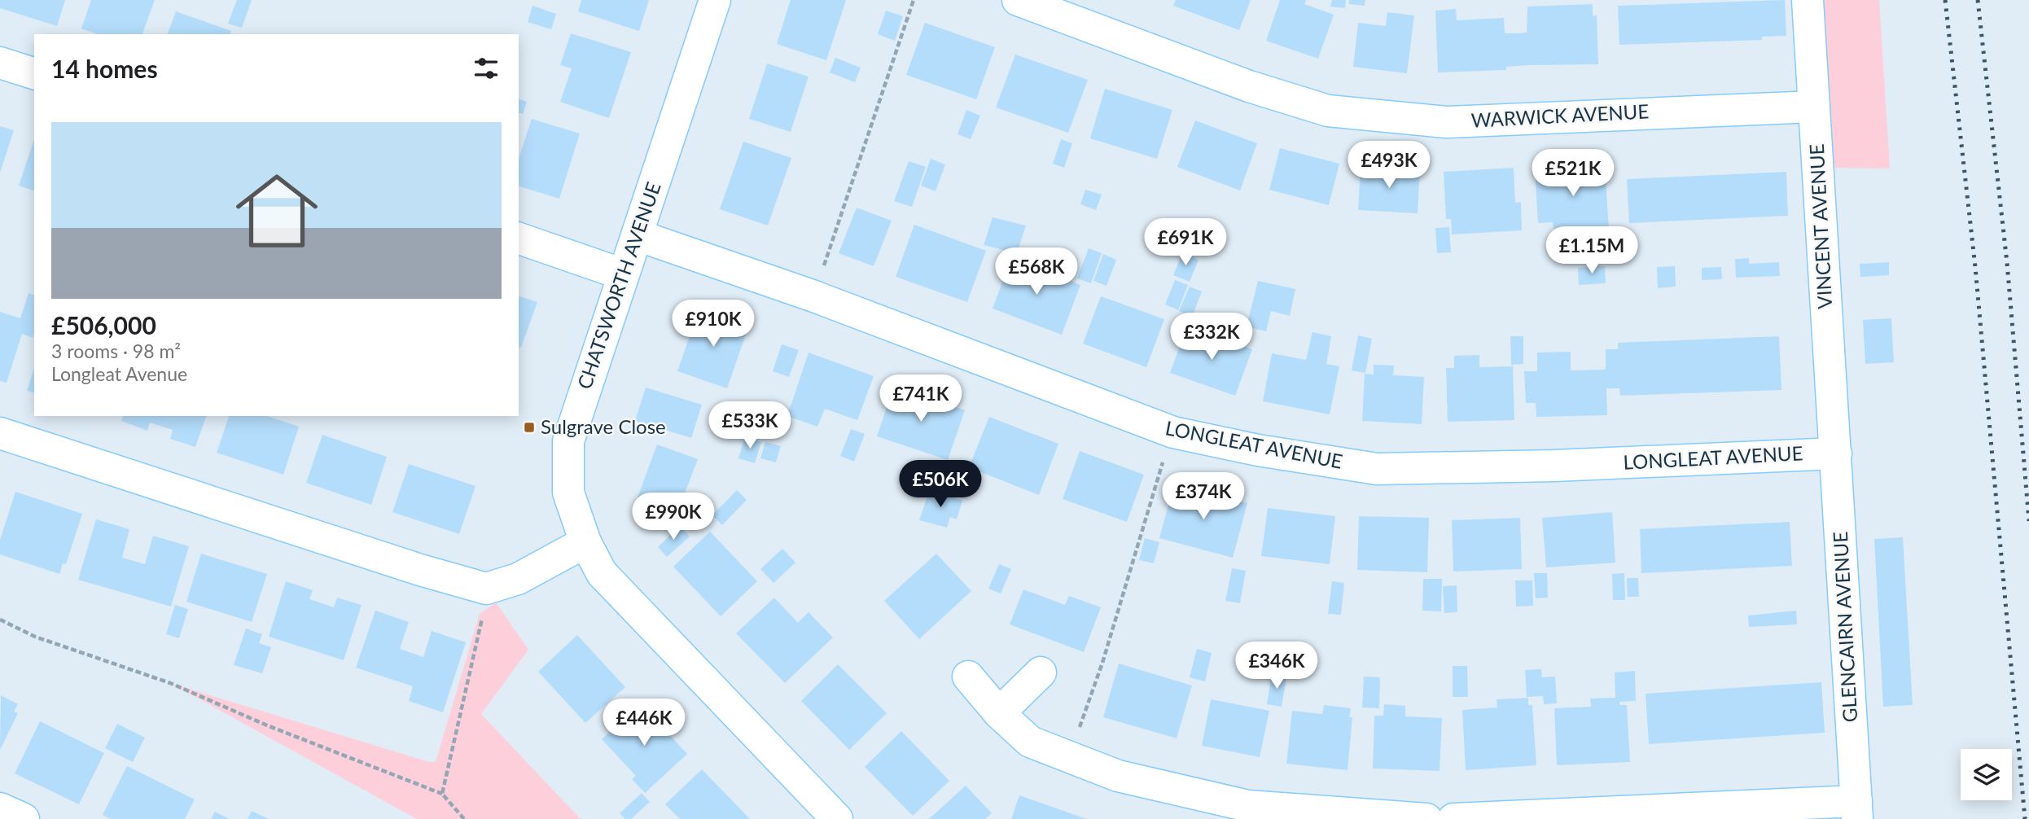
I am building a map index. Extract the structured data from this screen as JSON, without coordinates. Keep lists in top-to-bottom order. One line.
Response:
{"streets":{"street":["WARWICK AVENUE","VINCENT AVENUE","CHATSWORTH AVENUE","LONGLEAT AVENUE","GLENCAIRN AVENUE"]},"crossings":[["WARWICK AVENUE","VINCENT AVENUE"],["VINCENT AVENUE","LONGLEAT AVENUE"],["VINCENT AVENUE","GLENCAIRN AVENUE"],["CHATSWORTH AVENUE","LONGLEAT AVENUE"],["LONGLEAT AVENUE","GLENCAIRN AVENUE"]],"places":{"transit":["Sulgrave Close"]},"page":{"heading":"14 homes","list":[{"name":"£506,000","note":"3 rooms · 98 m² · Longleat Avenue"}],"price":["£493K","£521K","£691K","£1.15M","£568K","£910K","£332K","£741K","£533K","£506K","£374K","£990K","£346K","£446K"]}}
